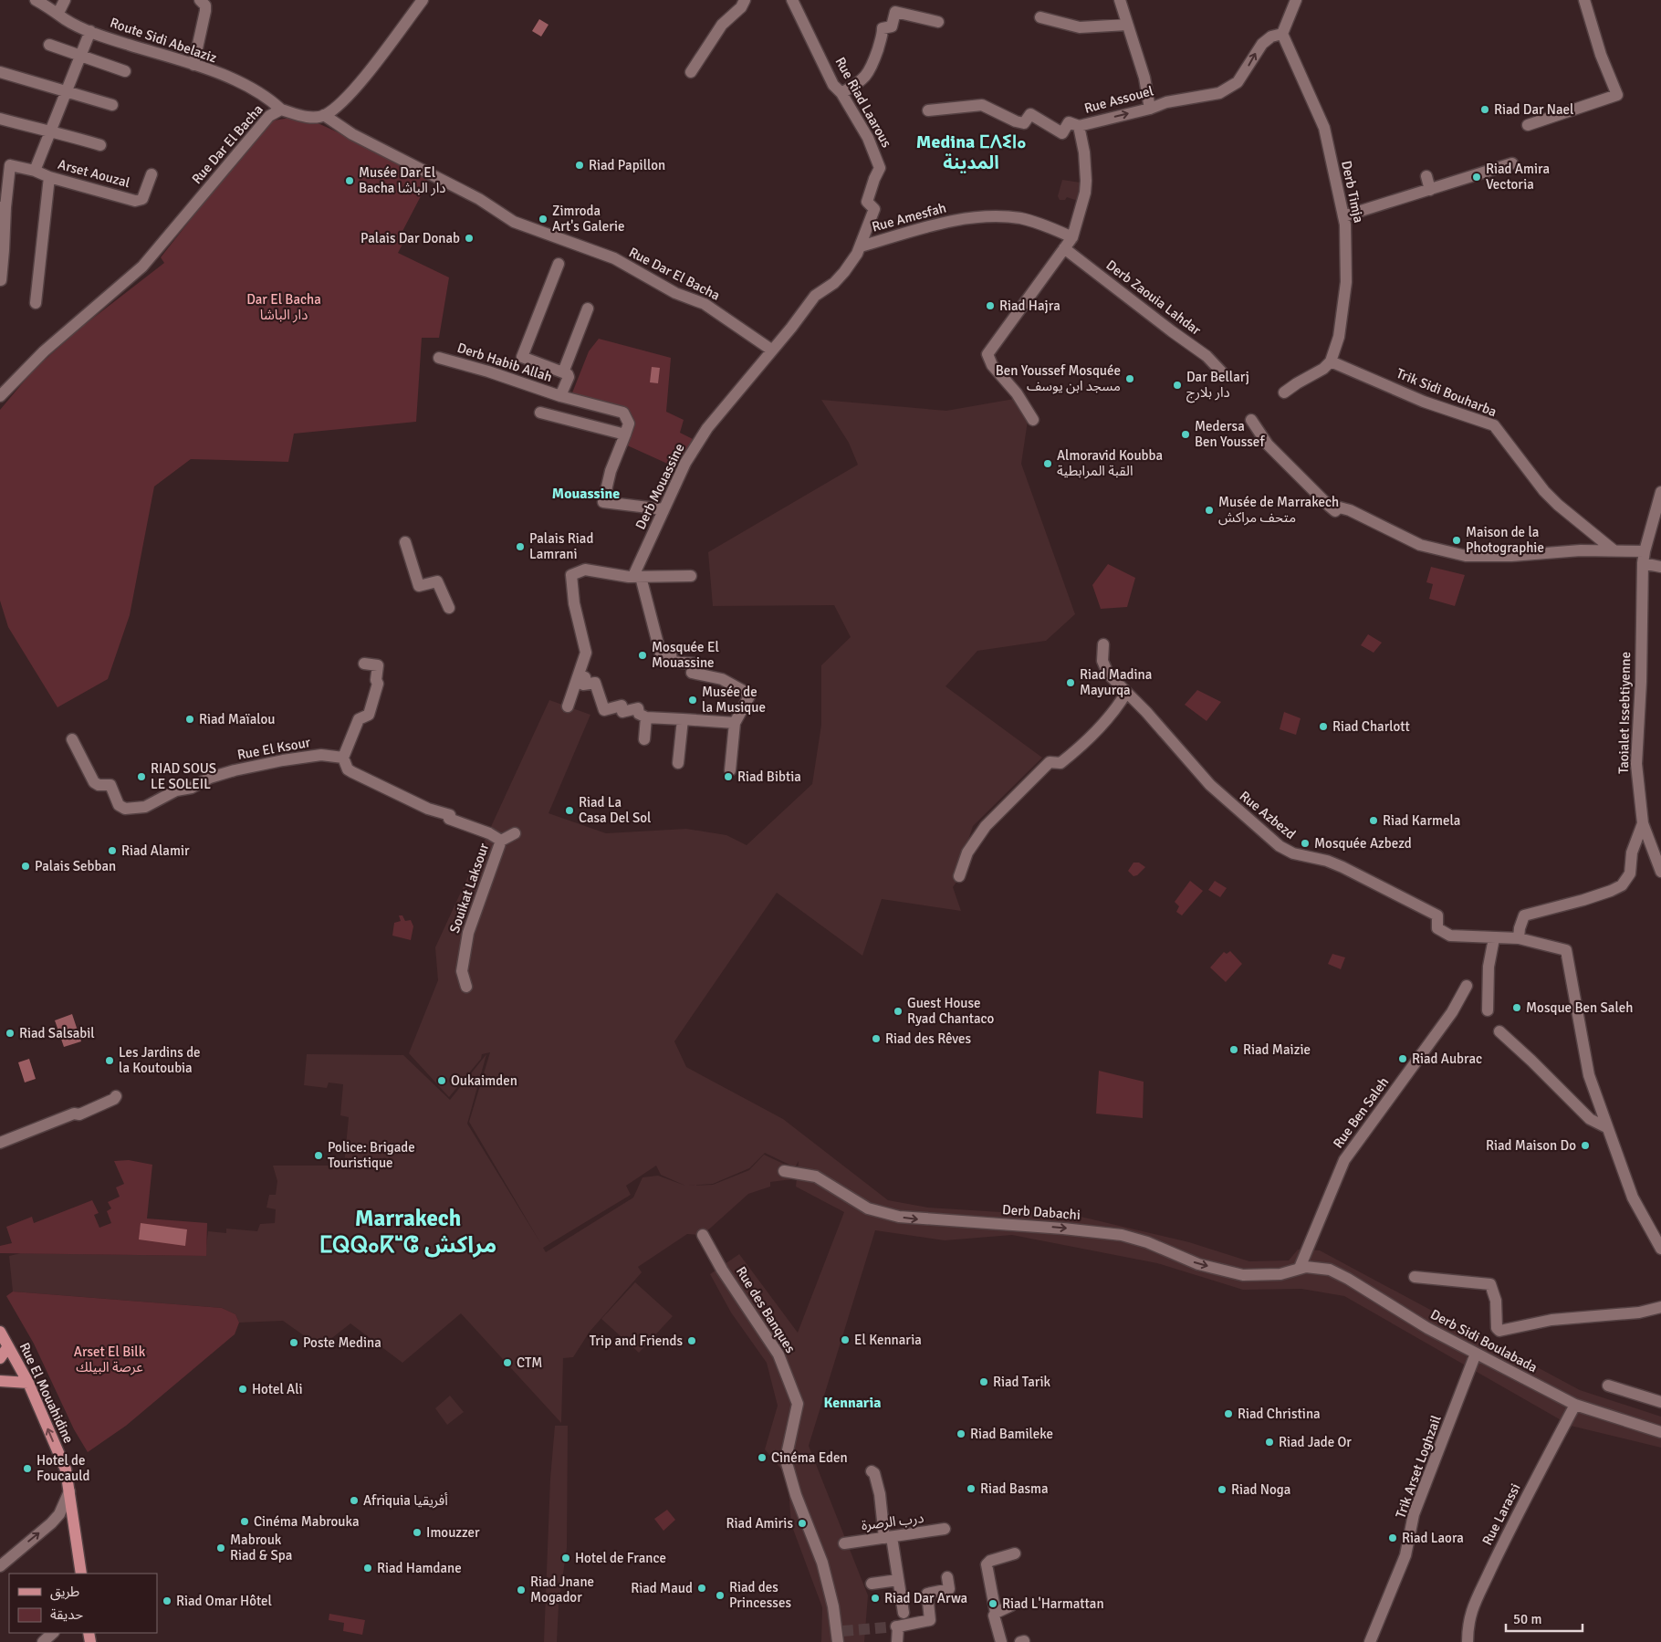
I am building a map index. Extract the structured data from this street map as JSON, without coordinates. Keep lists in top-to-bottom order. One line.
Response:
{"streets":{"main road":["Rue El Mouahidine"],"street":["Route Sidi Abelaziz","Rue Assouel","Rue Riad Laarous","Rue Dar El Bacha","Arset Aouzal","Derb Timja","Rue Amesfah","Derb Zaouia Lahdar","Derb Habib Allah","Trik Sidi Bouharba","Derb Mouassine","Taoialet Issebtiyenne","Rue El Ksour","Rue Azbezd","Souikat Laksour","Rue Ben Saleh","Derb Dabachi","Rue des Banques","Derb Sidi Boulabada","Trik Arset Loghzail","Rue Larassi","درب الرصرة"]},"crossings":[["Route Sidi Abelaziz","Rue Dar El Bacha"],["Route Sidi Abelaziz","Arset Aouzal"],["Rue Assouel","Derb Timja"],["Rue Assouel","Rue Amesfah"],["Rue Assouel","Derb Zaouia Lahdar"],["Rue Riad Laarous","Rue Amesfah"],["Rue Dar El Bacha","Rue Amesfah"],["Rue Dar El Bacha","Derb Mouassine"],["Derb Timja","Trik Sidi Bouharba"],["Rue Amesfah","Derb Mouassine"],["Derb Habib Allah","Derb Mouassine"],["Rue Ben Saleh","Derb Dabachi"],["Rue Ben Saleh","Derb Sidi Boulabada"],["Derb Dabachi","Derb Sidi Boulabada"],["Derb Sidi Boulabada","Trik Arset Loghzail"],["Derb Sidi Boulabada","Rue Larassi"]],"one_way":["Rue Assouel","Derb Dabachi","Rue El Mouahidine"],"districts":["Medina ⵎⴷⵉⵏⴰ المدينة","Mouassine","Marrakech ⵎⵕⵕⴰⴽⵯⵛ مراكش","Kennaria"],"parks":["Dar El Bacha دار الباشا","Arset El Bilk عرصة البيلك"],"places":["Riad Dar Nael","Riad Papillon","Riad Amira Vectoria","Musée Dar El Bacha دار الباشا","Zimroda Art's Galerie","Palais Dar Donab","Riad Hajra","Ben Youssef Mosquée مسجد ابن يوسف","Dar Bellarj دار بلارج","Medersa Ben Youssef","Almoravid Koubba القبة المرابطية","Musée de Marrakech متحف مراكش","Maison de la Photographie","Palais Riad Lamrani","Mosquée El Mouassine","Riad Madina Mayurqa","Musée de la Musique","Riad Maïalou","Riad Charlott","RIAD SOUS LE SOLEIL","Riad Bibtia","Riad La Casa Del Sol","Riad Karmela","Mosquée Azbezd","Riad Alamir","Palais Sebban","Mosque Ben Saleh","Guest House Ryad Chantaco","Riad Salsabil","Riad des Rêves","Riad Maizie","Riad Aubrac","Les Jardins de la Koutoubia","Oukaimden","Riad Maison Do","Police: Brigade Touristique","El Kennaria","Trip and Friends","Poste Medina","CTM","Riad Tarik","Hotel Ali","Riad Christina","Riad Bamileke","Riad Jade Or","Cinéma Eden","Hotel de Foucauld","Riad Basma","Riad Noga","Afriquia أفريقيا","Cinéma Mabrouka","Riad Amiris","Imouzzer","Riad Laora","Mabrouk Riad & Spa","Hotel de France","Riad Hamdane","Riad Maud","Riad Jnane Mogador","Riad des Princesses","Riad Dar Arwa","Riad Omar Hôtel","Riad L'Harmattan"],"legend":["طريق","حديقة"],"scale_bar":"50 m"}
